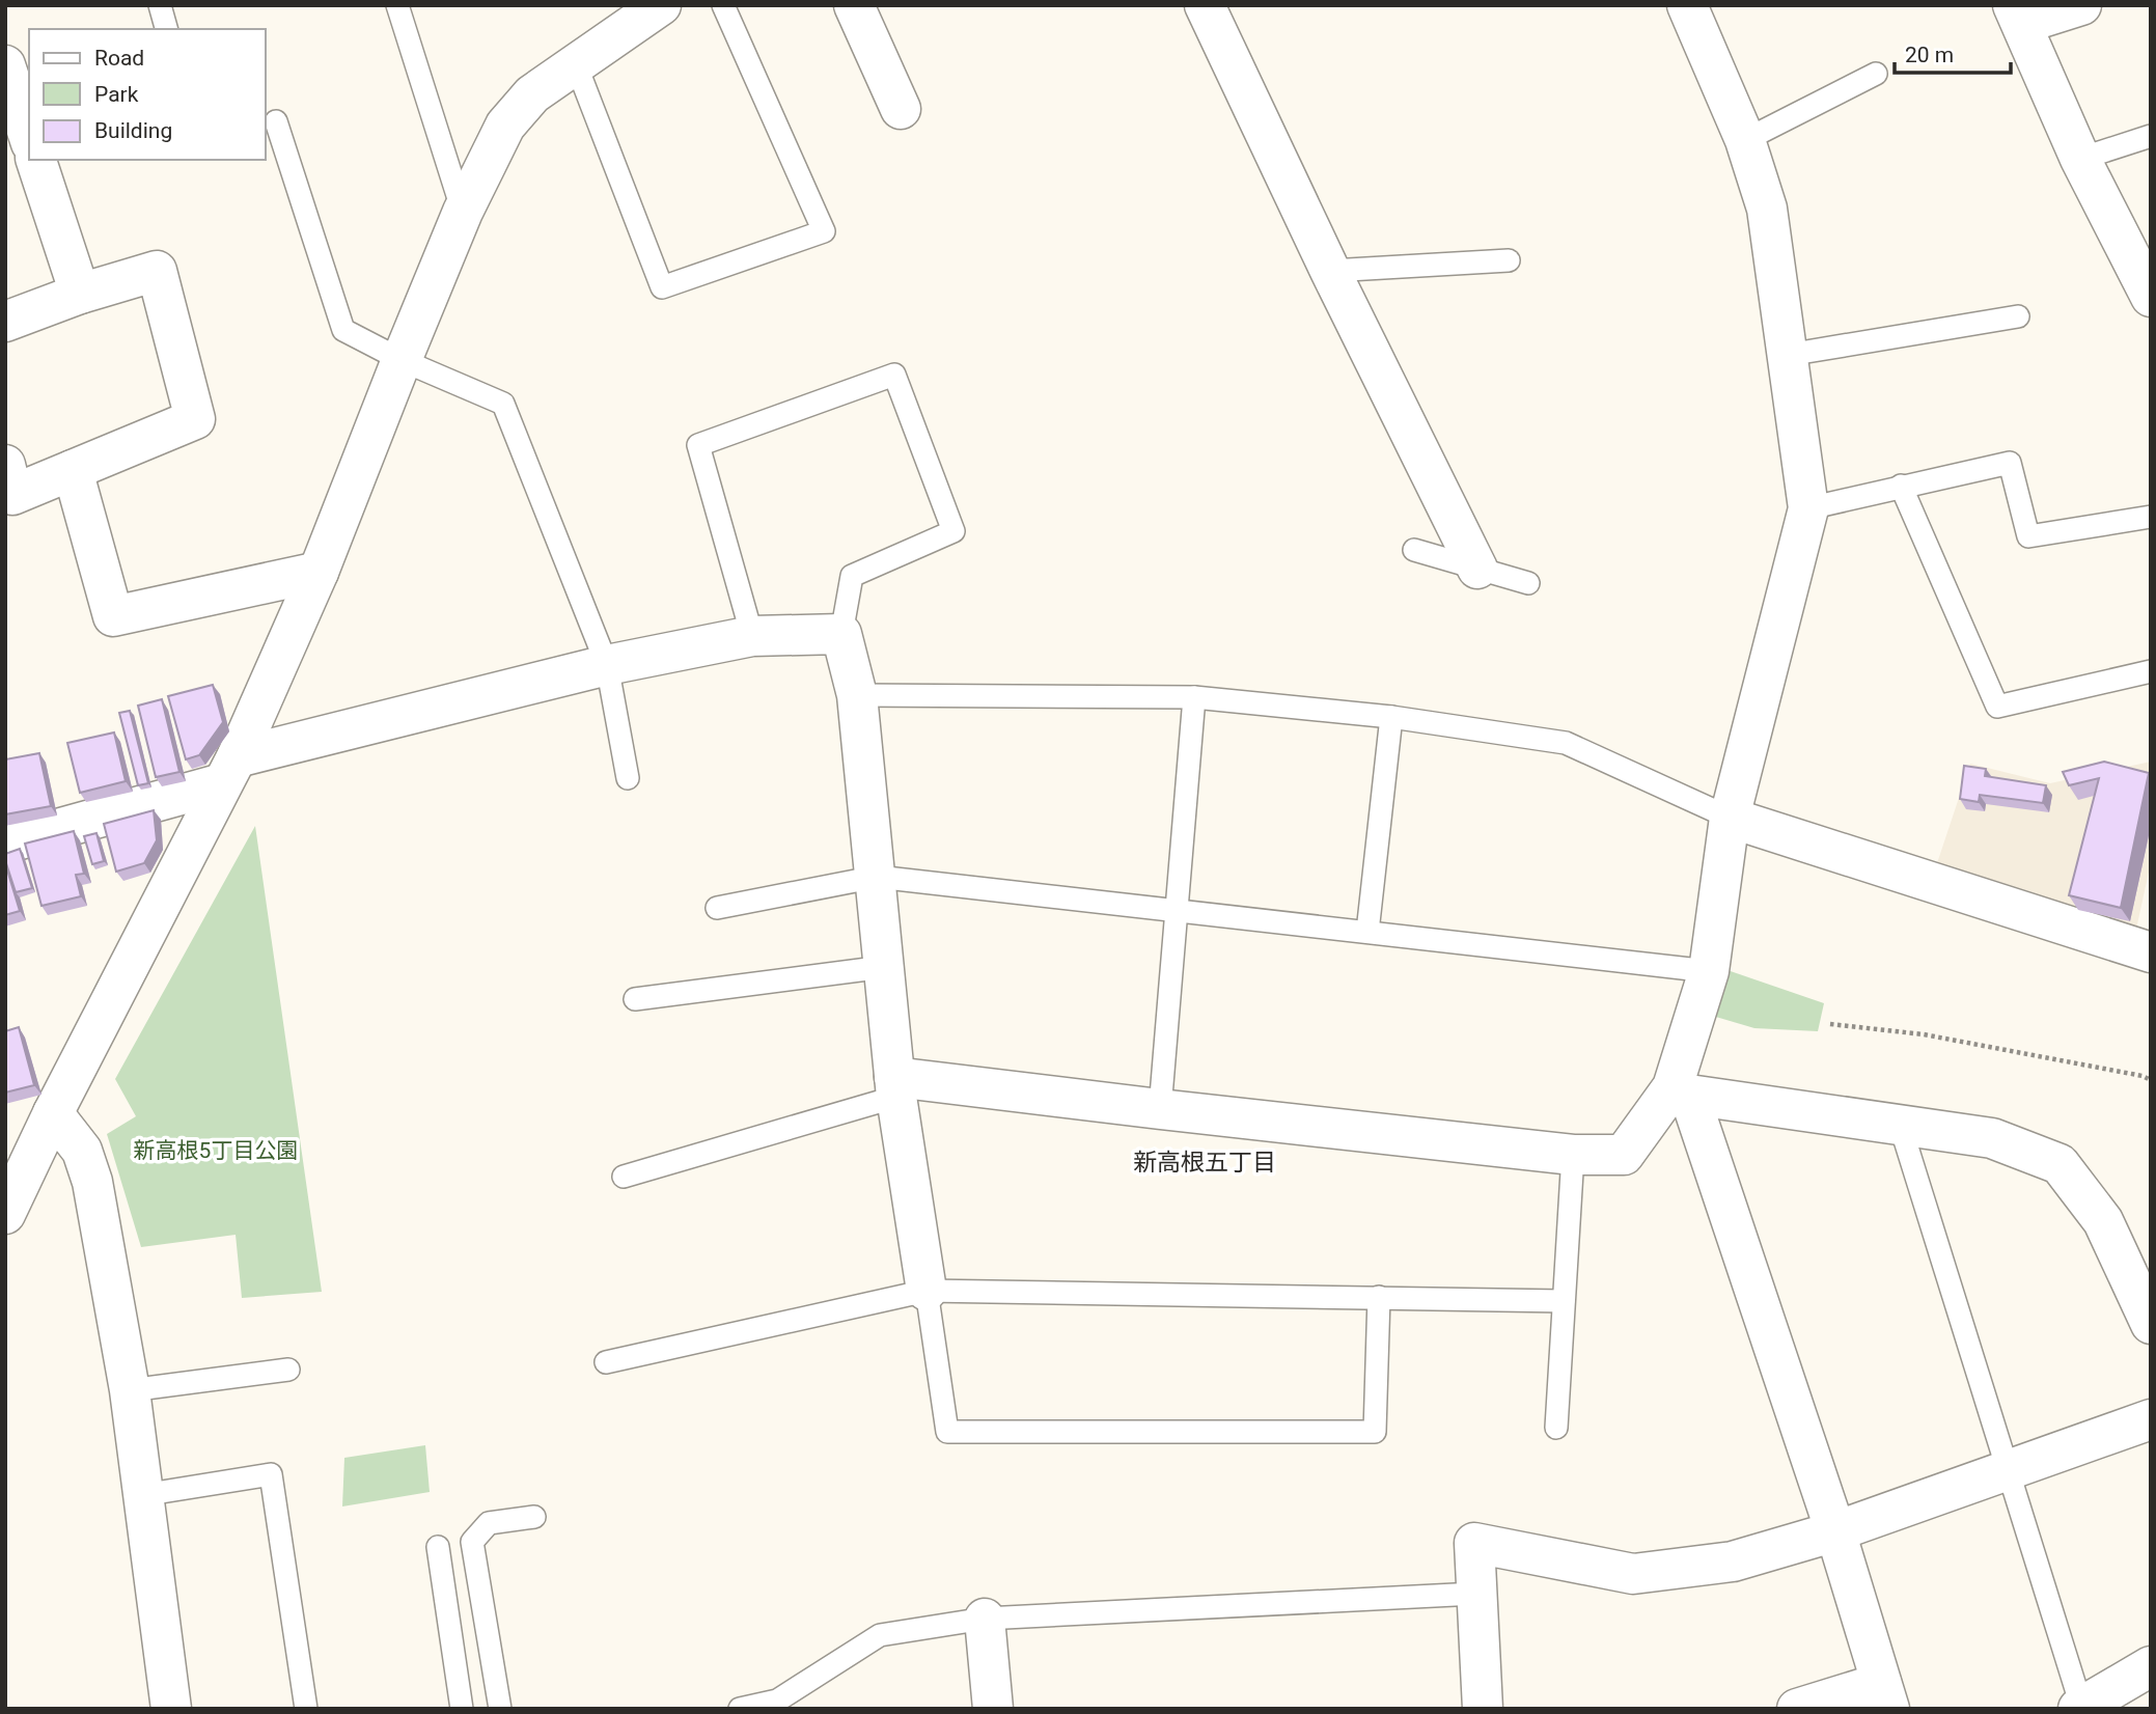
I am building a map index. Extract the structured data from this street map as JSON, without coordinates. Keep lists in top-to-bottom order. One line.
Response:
{"districts":["新高根五丁目"],"parks":["新高根5丁目公園"],"legend":["Road","Park","Building"],"scale_bar":"20 m"}
